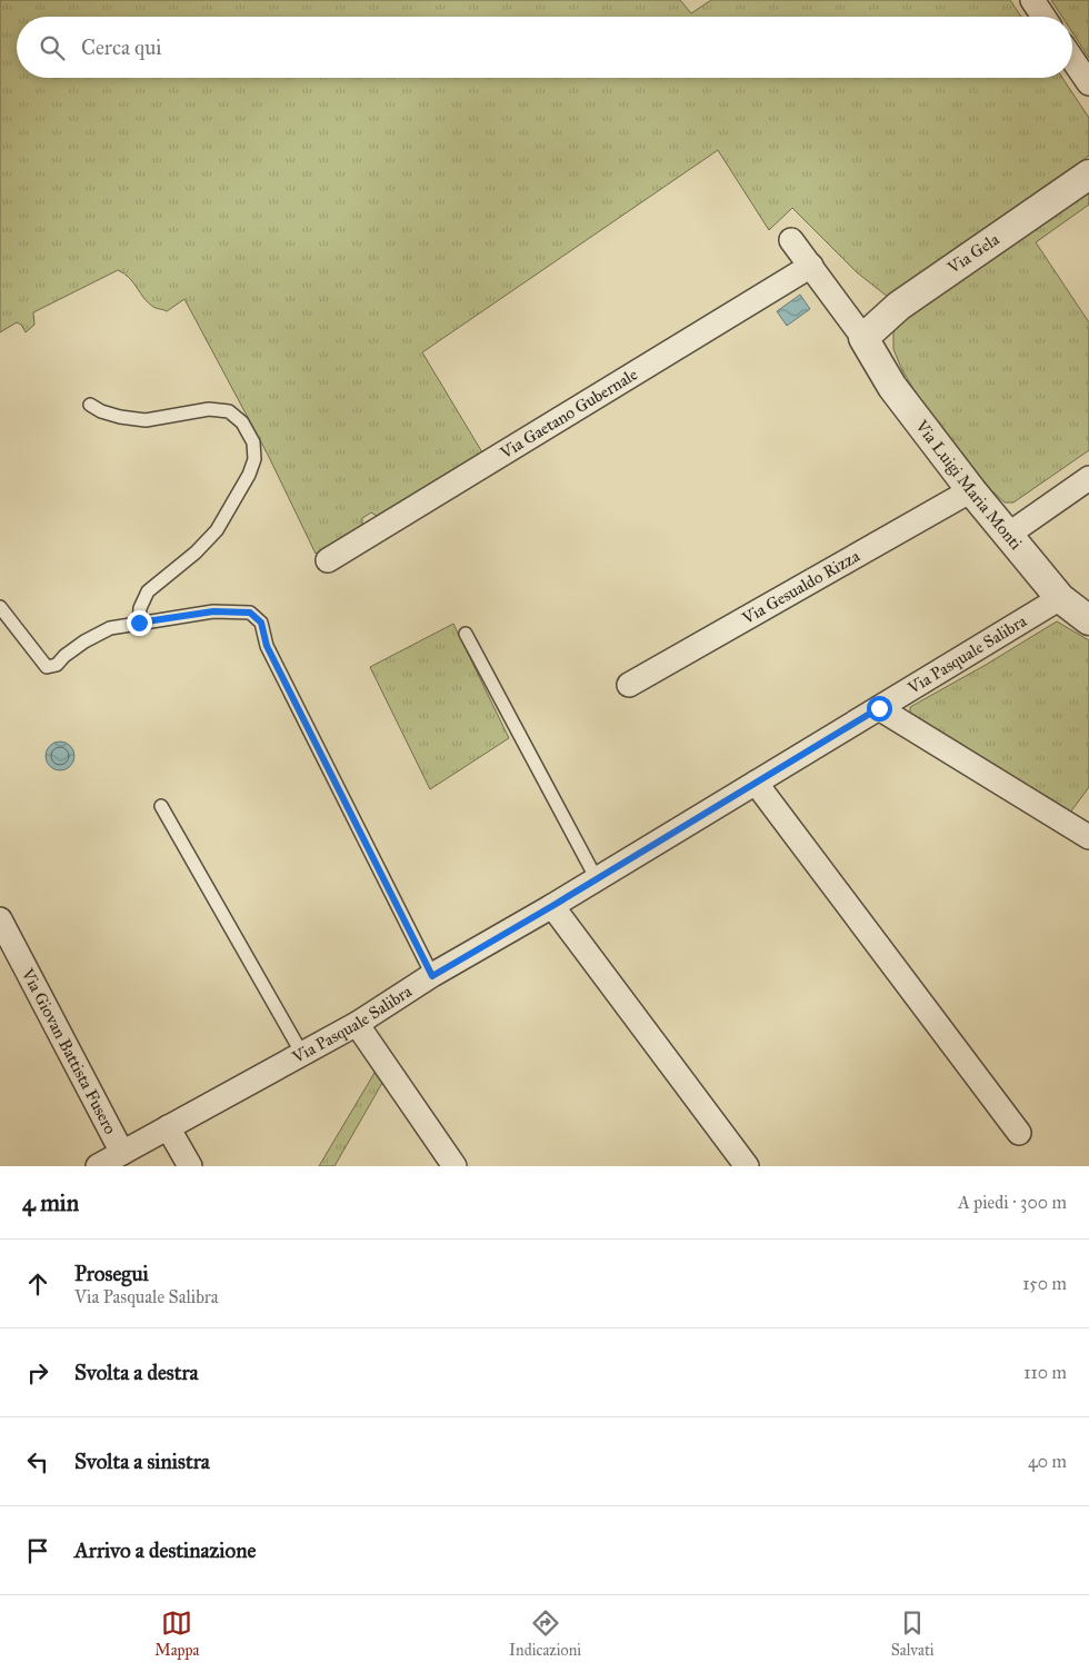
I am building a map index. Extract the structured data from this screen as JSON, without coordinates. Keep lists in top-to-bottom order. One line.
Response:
{"streets":{"street":["Via Gela","Via Gaetano Gubernale","Via Luigi Maria Monti","Via Gesualdo Rizza","Via Pasquale Salibra","Via Giovan Battista Fusero"]},"crossings":[["Via Gela","Via Luigi Maria Monti"],["Via Luigi Maria Monti","Via Gesualdo Rizza"],["Via Luigi Maria Monti","Via Pasquale Salibra"],["Via Pasquale Salibra","Via Giovan Battista Fusero"]],"page":{"search":"Cerca qui","heading":["4 min","A piedi · 300 m"],"list":[["Prosegui","Via Pasquale Salibra","150 m"],["Svolta a destra","110 m"],["Svolta a sinistra","40 m"],"Arrivo a destinazione"],"nav":["Mappa","Indicazioni","Salvati"]}}
